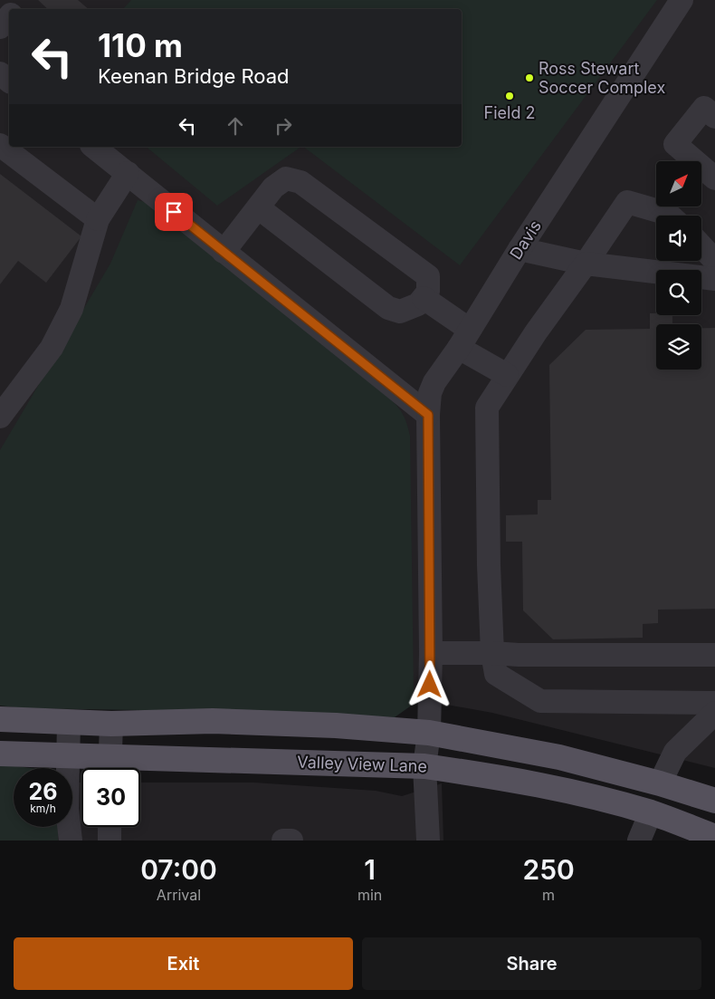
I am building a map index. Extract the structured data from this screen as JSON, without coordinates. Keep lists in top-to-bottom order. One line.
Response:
{"streets":{"main road":["Valley View Lane"],"street":["Davis"]},"crossings":[["Davis","Valley View Lane"]],"places":["Ross Stewart Soccer Complex","Field 2"],"north":"top right","page":{"turn":["110 m","Keenan Bridge Road"],"speed":"26 km/h","limit":"30","eta":["07:00","Arrival","1","min","250","m"],"buttons":["Exit","Share"]}}
